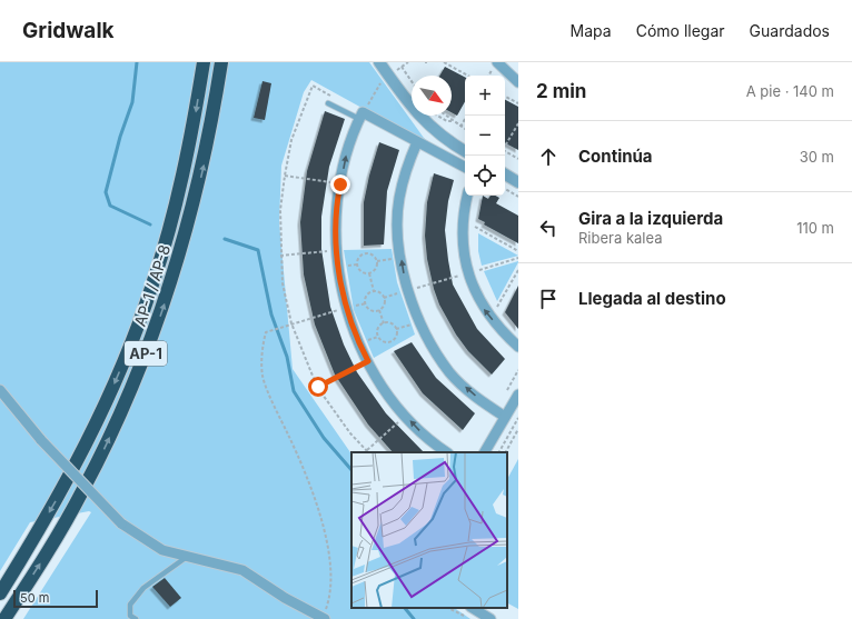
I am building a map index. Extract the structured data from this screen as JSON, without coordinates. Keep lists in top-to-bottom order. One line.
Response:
{"streets":{"highway":["AP-1 / AP-8","AP-1"]},"scale_bar":"50 m","north":"bottom right","page":{"header":"Gridwalk","nav":["Mapa","Cómo llegar","Guardados"],"heading":["2 min","A pie · 140 m"],"map_buttons":["+","−"],"list":[["Continúa","30 m"],["Gira a la izquierda","Ribera kalea","110 m"],"Llegada al destino"],"scale":"50 m"}}
